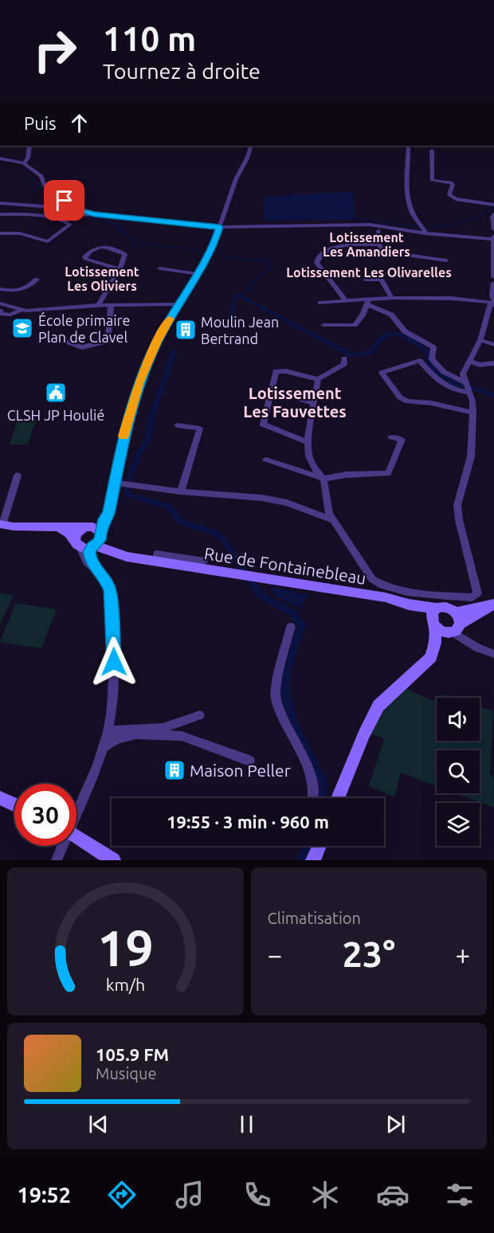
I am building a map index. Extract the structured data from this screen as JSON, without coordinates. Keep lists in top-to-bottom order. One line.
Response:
{"streets":{"street":["Rue de Fontainebleau"]},"districts":["Lotissement Les Amandiers","Lotissement Les Oliviers","Lotissement Les Olivarelles","Lotissement Les Fauvettes"],"places":{"school or university":["École primaire Plan de Clavel"],"building":["Moulin Jean Bertrand","Maison Peller"],"public building":["CLSH JP Houlié"]},"page":{"turn":["110 m","Tournez à droite"],"then":"Puis","limit":"30","trip":"19:55 · 3 min · 960 m","tile":"Climatisation","heat":["−","23°","+"],"song":["105.9 FM","Musique"],"tabs":"19:52","gauge":["19","km/h"]}}
